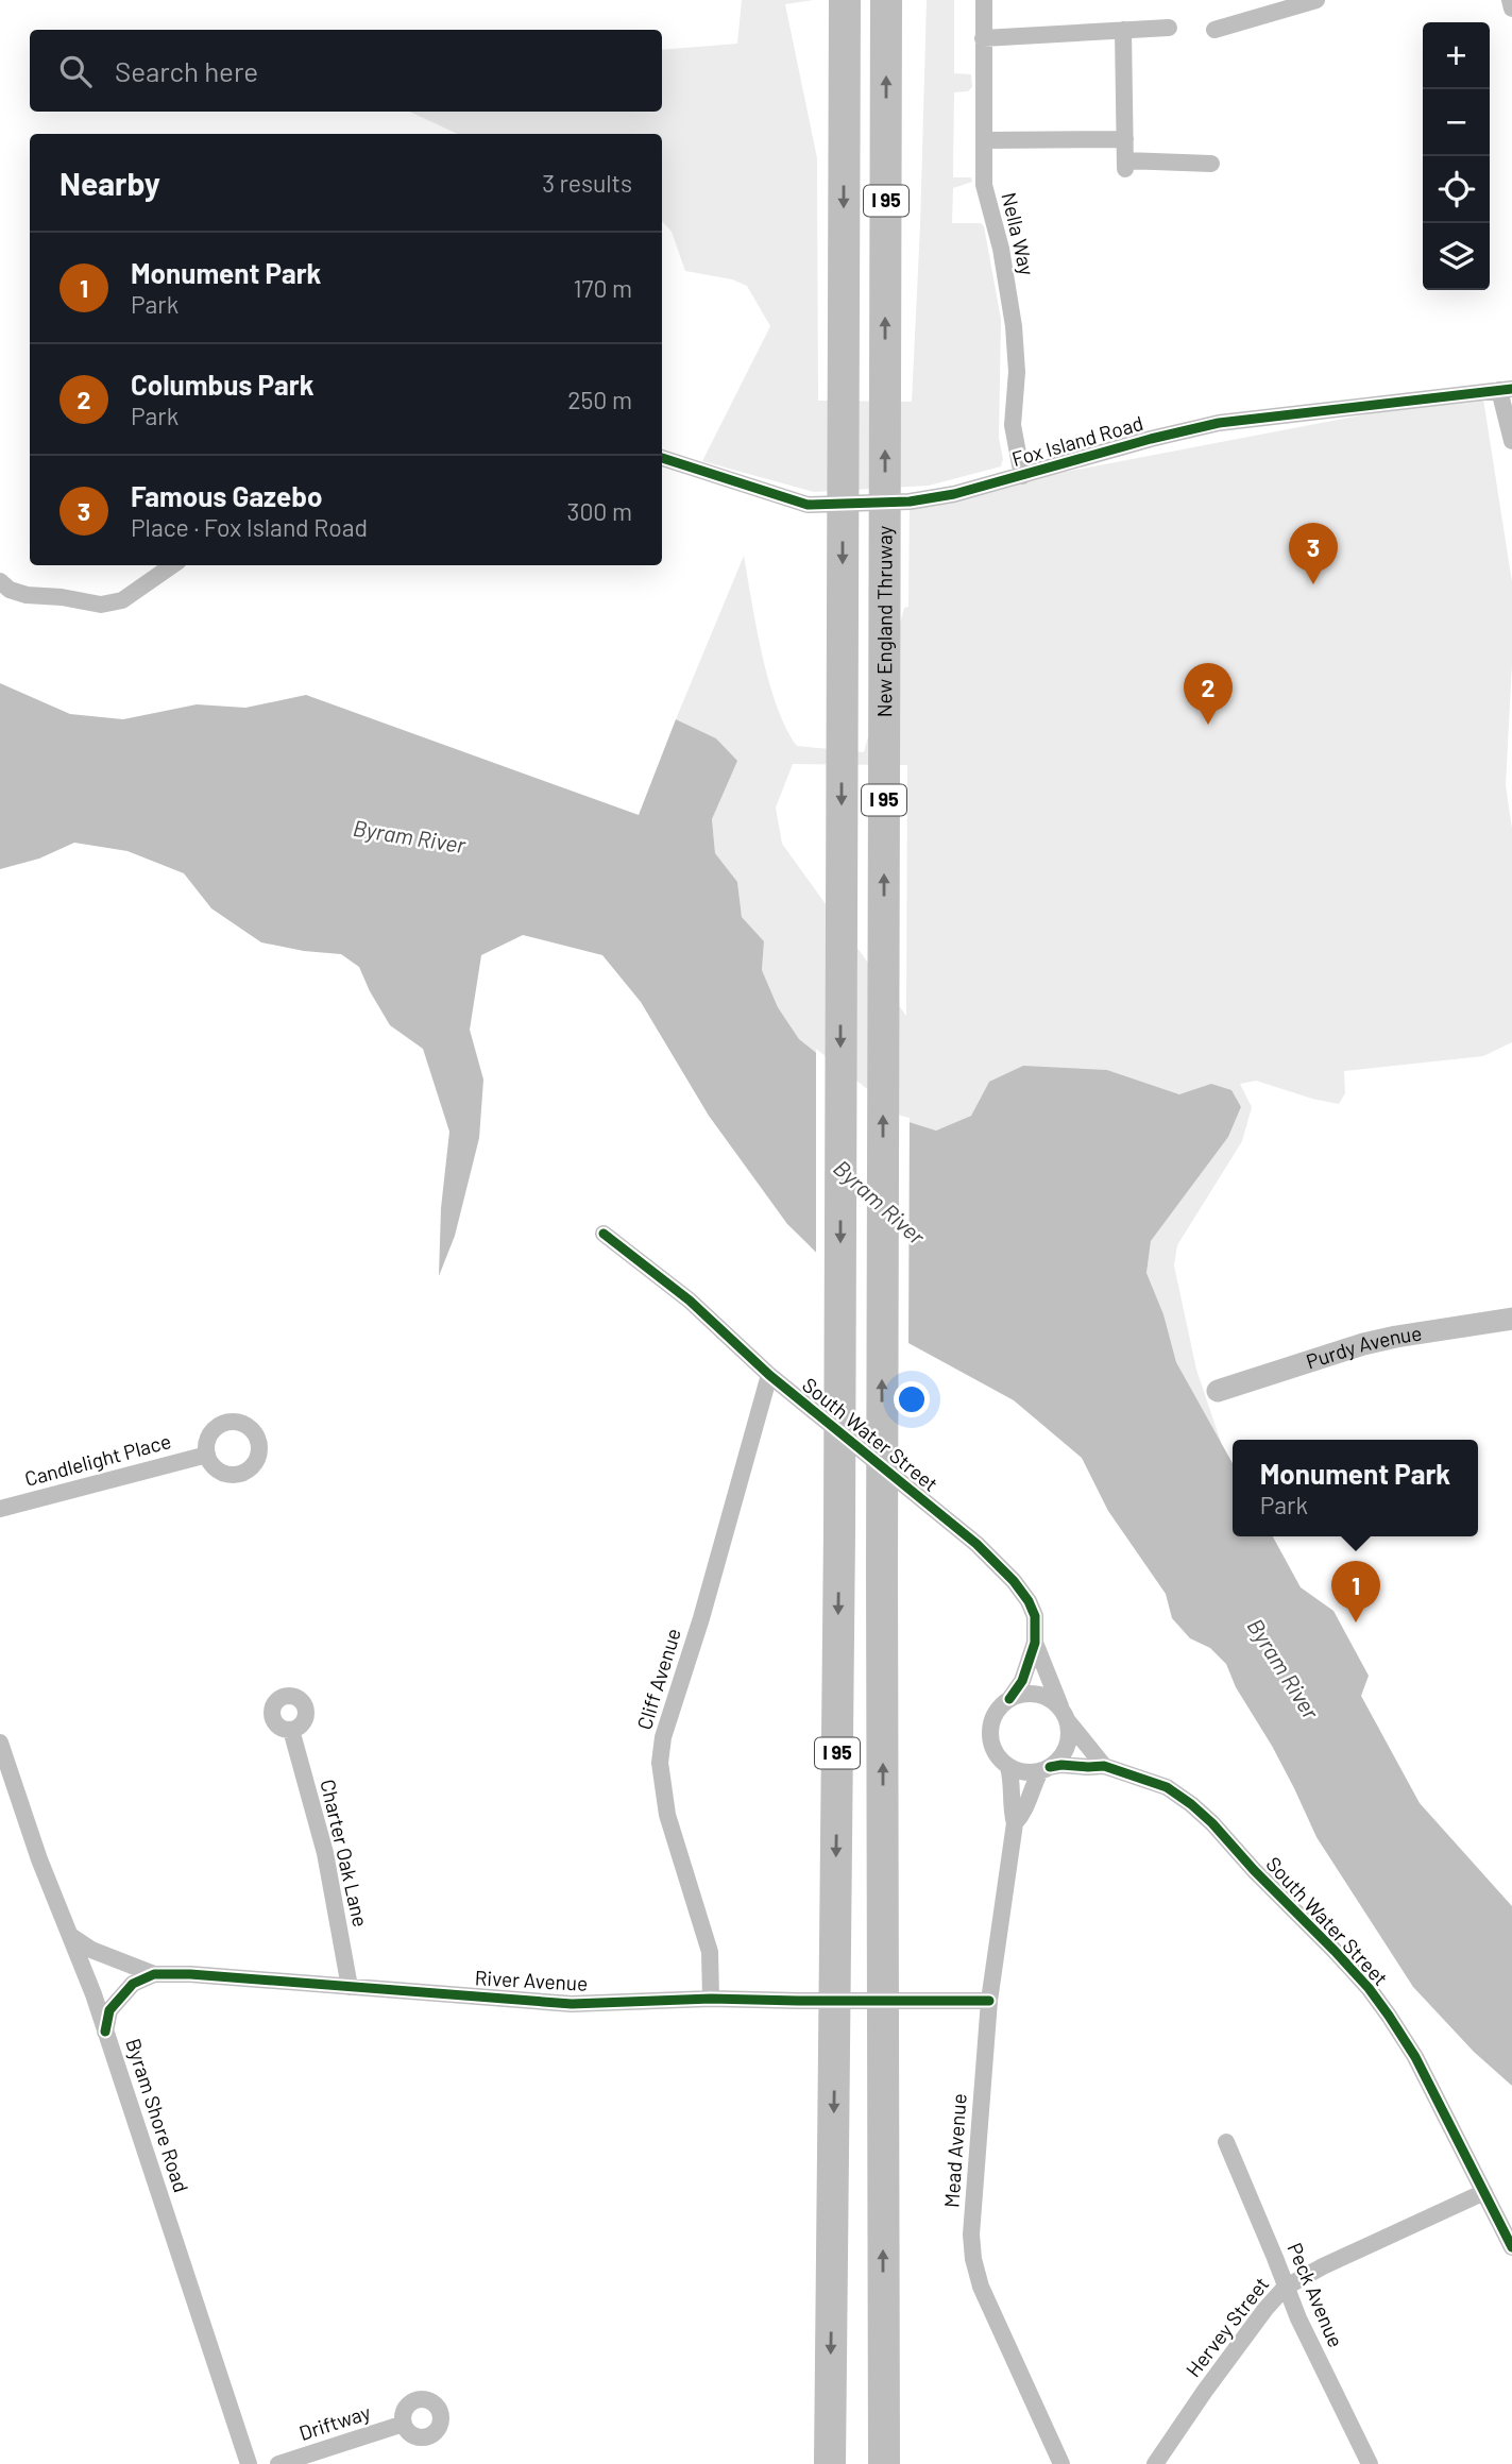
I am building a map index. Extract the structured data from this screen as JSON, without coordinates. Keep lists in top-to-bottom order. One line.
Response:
{"streets":{"highway":["I 95","New England Thruway"],"street":["Nella Way","Fox Island Road","Purdy Avenue","South Water Street","Candlelight Place","Cliff Avenue","Charter Oak Lane","River Avenue","Byram Shore Road","Mead Avenue","Peck Avenue","Hervey Street","Driftway"]},"crossings":[["Nella Way","Fox Island Road"],["South Water Street","Cliff Avenue"],["South Water Street","Mead Avenue"],["South Water Street","Hervey Street"],["Cliff Avenue","River Avenue"],["Charter Oak Lane","River Avenue"],["River Avenue","Byram Shore Road"],["River Avenue","Mead Avenue"],["Peck Avenue","Hervey Street"]],"water":["Byram River"],"page":{"map_buttons":["+","−"],"search":"Search here","heading":["Nearby","3 results"],"list":[{"mark":"1","name":"Monument Park","note":"Park","value":"170 m"},{"mark":"2","name":"Columbus Park","note":"Park","value":"250 m"},{"mark":"3","name":"Famous Gazebo","note":"Place · Fox Island Road","value":"300 m"}],"pins":["3","2","1"],"popup":["Monument Park","Park"]}}
